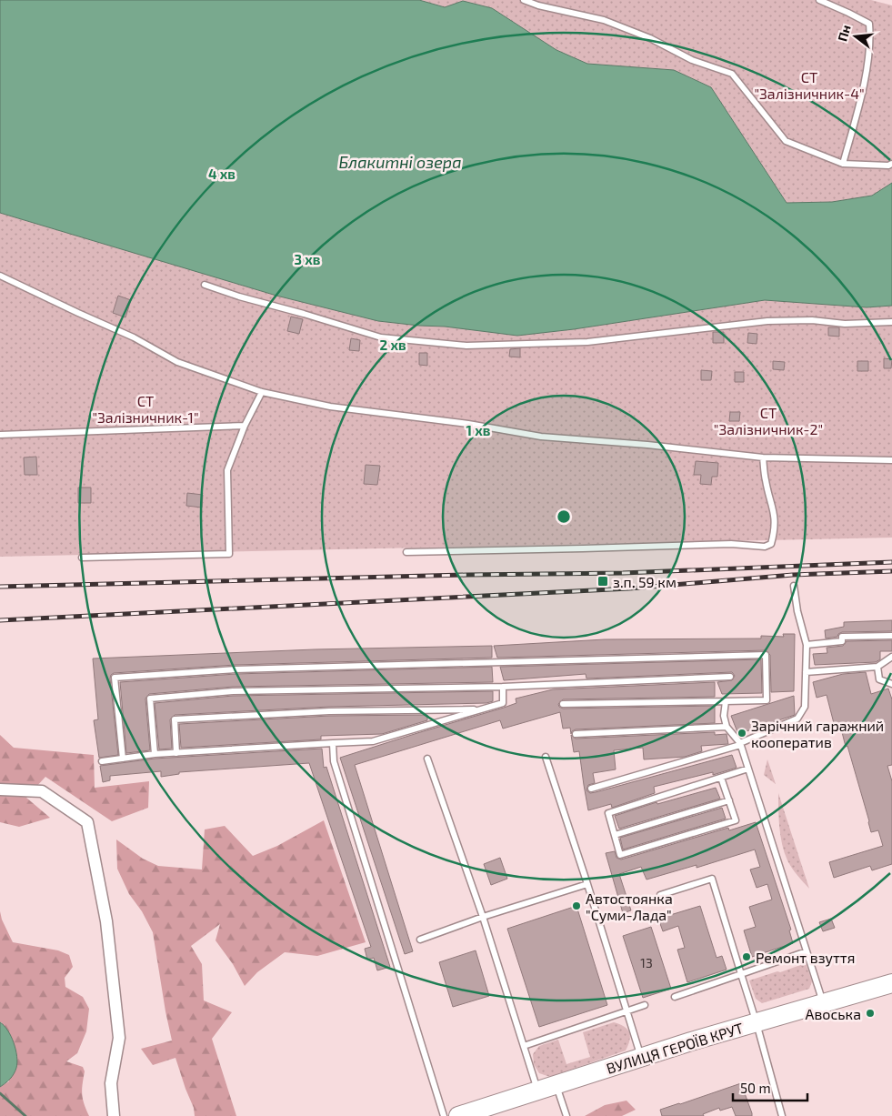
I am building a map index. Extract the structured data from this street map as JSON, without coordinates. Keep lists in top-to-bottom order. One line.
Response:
{"streets":{"main road":["ВУЛИЦЯ ГЕРОЇВ КРУТ"]},"water":["Блакитні озера"],"parks":["СТ \"Залізничник-4\"","СТ \"Залізничник-1\"","СТ \"Залізничник-2\""],"places":{"transit":["з.п. 59 км"],"other":["Зарічний гаражний кооператив","Автостоянка \"Суми-Лада\"","Ремонт взуття","Авоська"]},"house_numbers":["13"],"scale_bar":"50 m","north":"left","rings":["4 хв","3 хв","2 хв","1 хв"]}
